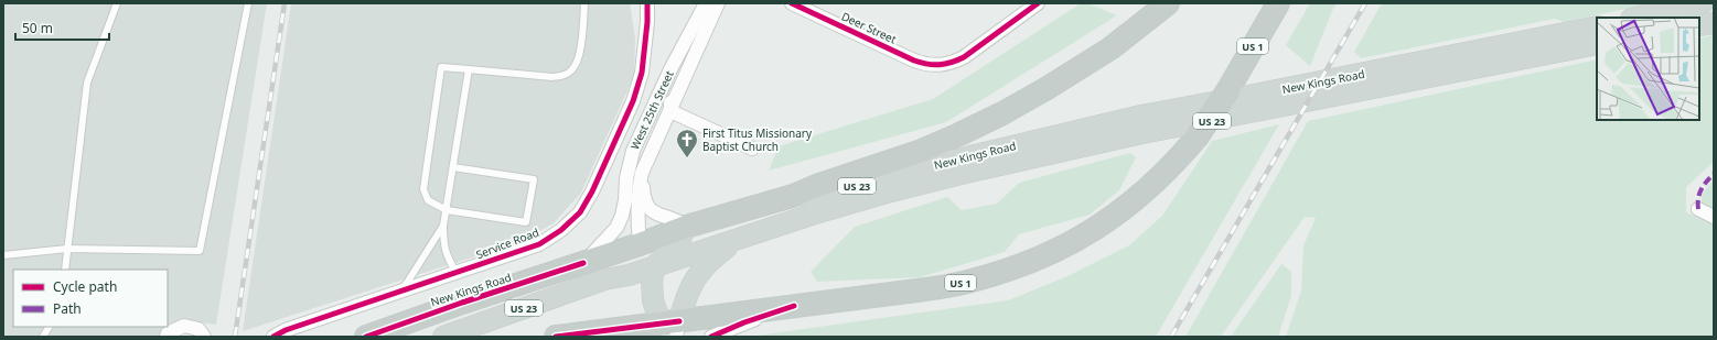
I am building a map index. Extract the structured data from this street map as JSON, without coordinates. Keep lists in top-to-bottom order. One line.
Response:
{"streets":{"highway":["US 1","New Kings Road"],"main road":["US 23"],"street":["Deer Street","West 25th Street","Service Road"]},"crossings":[["New Kings Road","West 25th Street"]],"places":{"church":["First Titus Missionary Baptist Church"]},"legend":["Cycle path","Path"],"scale_bar":"50 m"}
